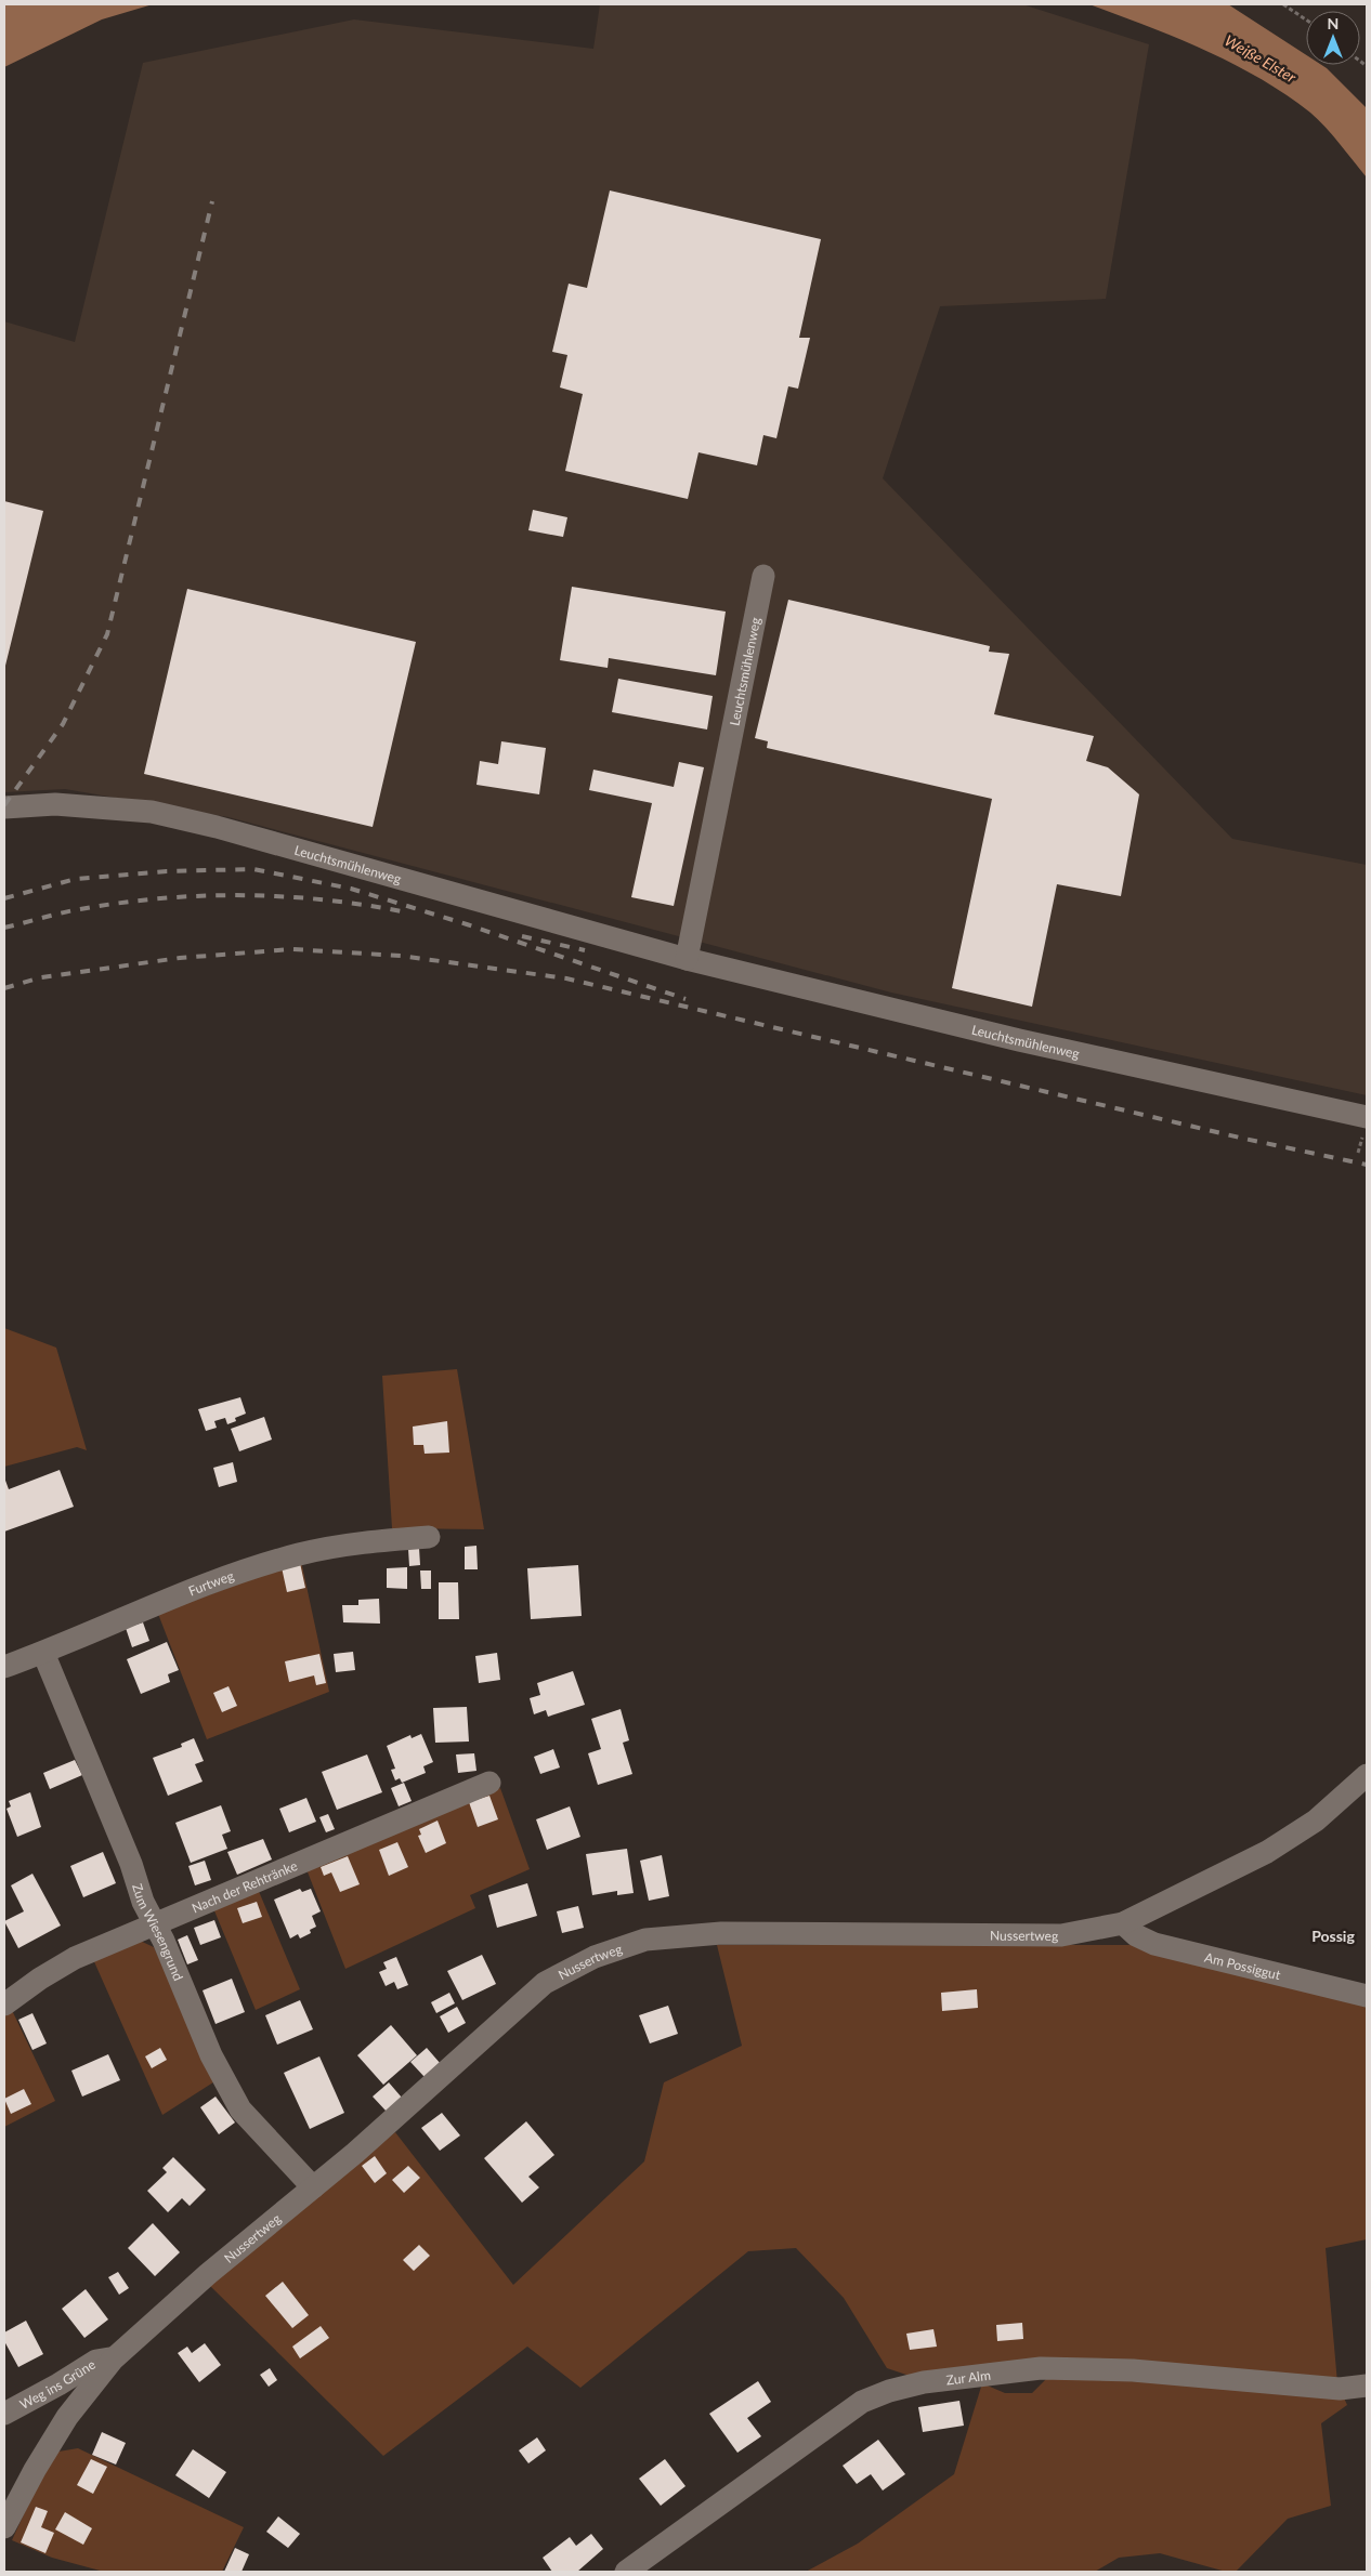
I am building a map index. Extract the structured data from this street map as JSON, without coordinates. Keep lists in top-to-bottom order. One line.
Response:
{"streets":{"street":["Leuchtsmühlenweg","Furtweg","Nach der Rehtränke","Zum Wiesengrund","Nussertweg","Am Possiggut","Zur Alm","Weg ins Grüne"]},"crossings":[["Furtweg","Zum Wiesengrund"],["Nach der Rehtränke","Zum Wiesengrund"],["Zum Wiesengrund","Nussertweg"],["Nussertweg","Am Possiggut"],["Nussertweg","Weg ins Grüne"]],"districts":["Possig"],"water":["Weiße Elster"],"north":"top"}
